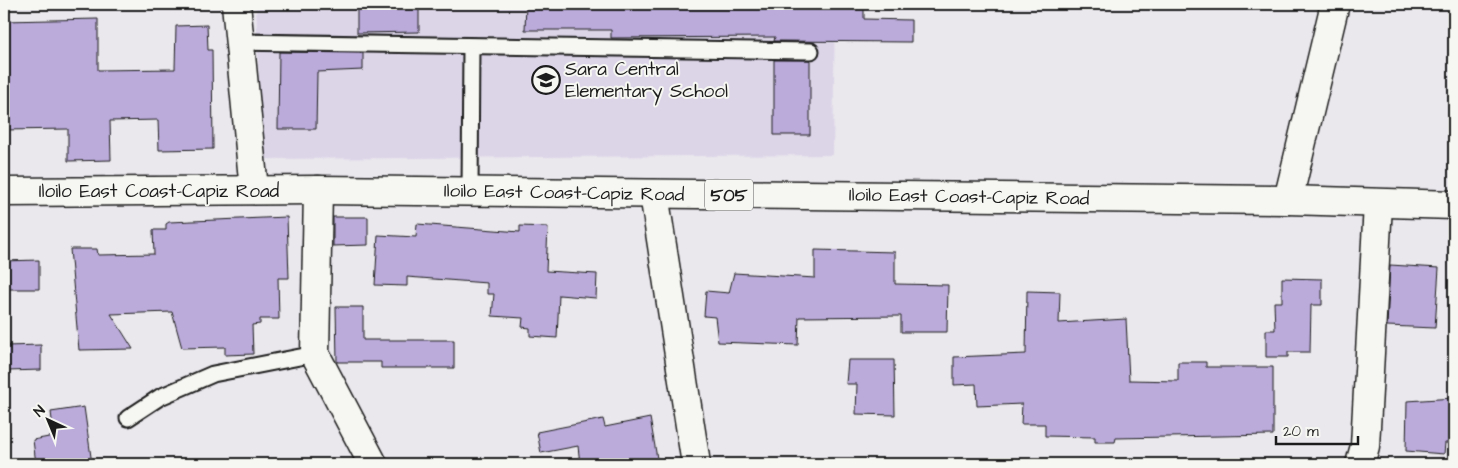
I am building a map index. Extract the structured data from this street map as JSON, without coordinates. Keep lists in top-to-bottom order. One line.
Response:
{"streets":{"main road":["Iloilo East Coast-Capiz Road","505"]},"places":{"school or university":["Sara Central Elementary School"]},"scale_bar":"20 m","north":"top left"}
